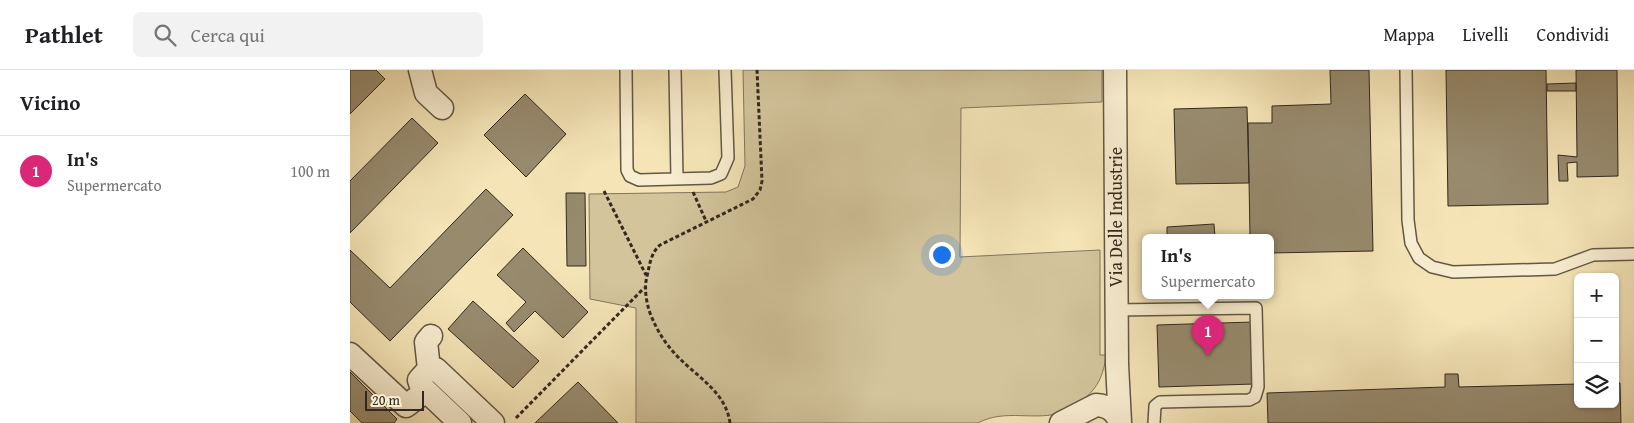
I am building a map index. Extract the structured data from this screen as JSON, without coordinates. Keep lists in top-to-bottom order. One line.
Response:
{"streets":{"street":["Via Delle Industrie"]},"scale_bar":"20 m","page":{"header":"Pathlet","search":"Cerca qui","nav":["Mappa","Livelli","Condividi"],"heading":"Vicino","list":[{"mark":"1","name":"In's","note":"Supermercato","value":"100 m"}],"popup":["In's","Supermercato"],"map_buttons":["+","−"],"pins":"1","scale":"20 m"}}
